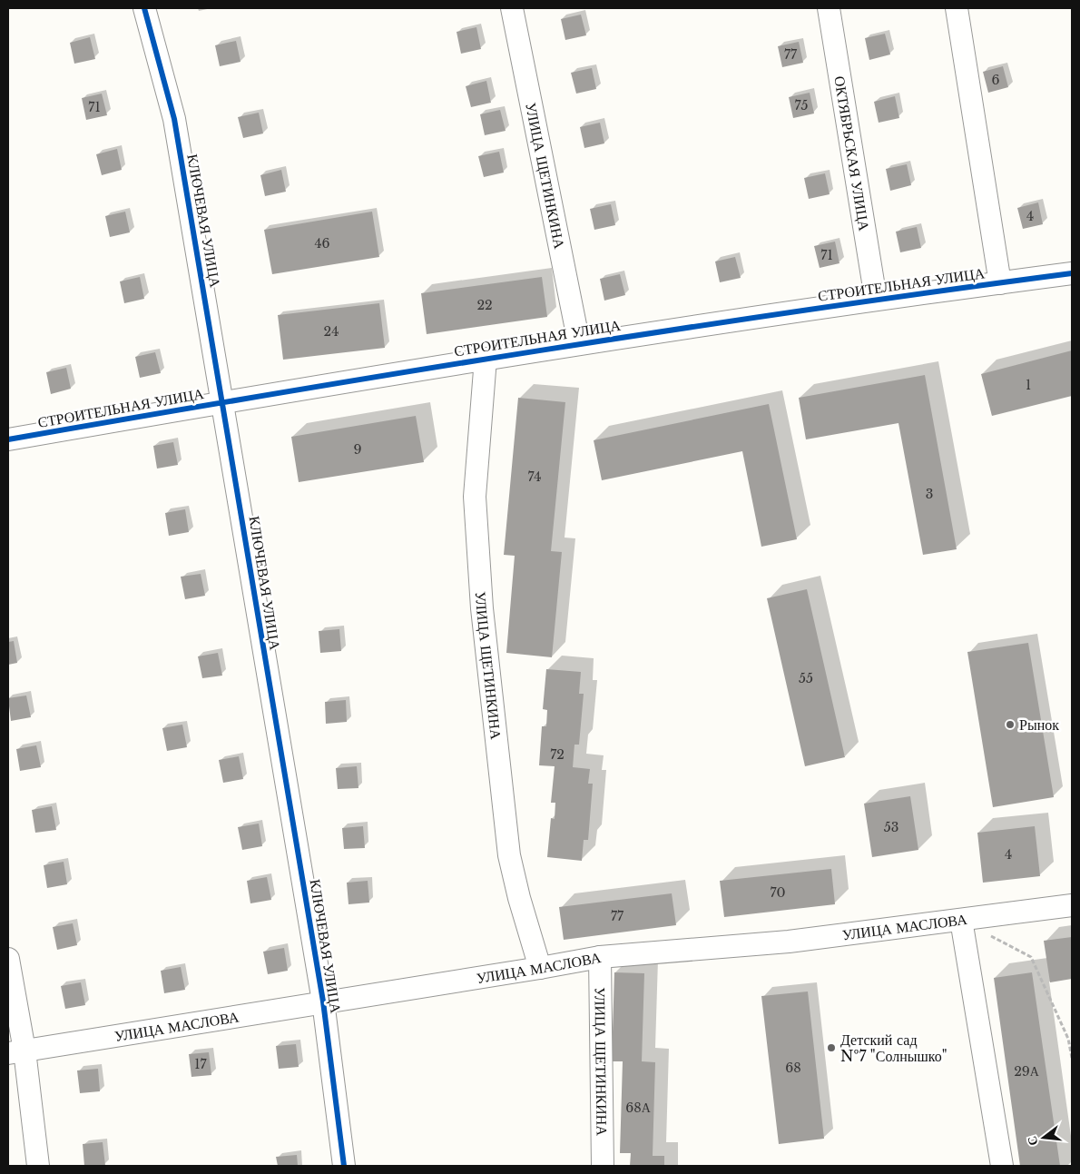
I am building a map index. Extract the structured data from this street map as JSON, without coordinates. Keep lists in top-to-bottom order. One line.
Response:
{"streets":{"street":["ОКТЯБРЬСКАЯ УЛИЦА","УЛИЦА ЩЕТИНКИНА","КЛЮЧЕВАЯ УЛИЦА","СТРОИТЕЛЬНАЯ УЛИЦА","УЛИЦА МАСЛОВА"]},"crossings":[["ОКТЯБРЬСКАЯ УЛИЦА","СТРОИТЕЛЬНАЯ УЛИЦА"],["УЛИЦА ЩЕТИНКИНА","СТРОИТЕЛЬНАЯ УЛИЦА"],["УЛИЦА ЩЕТИНКИНА","УЛИЦА МАСЛОВА"],["КЛЮЧЕВАЯ УЛИЦА","СТРОИТЕЛЬНАЯ УЛИЦА"],["КЛЮЧЕВАЯ УЛИЦА","УЛИЦА МАСЛОВА"]],"places":["Рынок","Детский сад №7 \"Солнышко\""],"house_numbers":["77","6","75","71","4","46","71","22","24","1","9","74","3","55","72","53","4","70","77","17","68","29А","68А"],"north":"left"}
